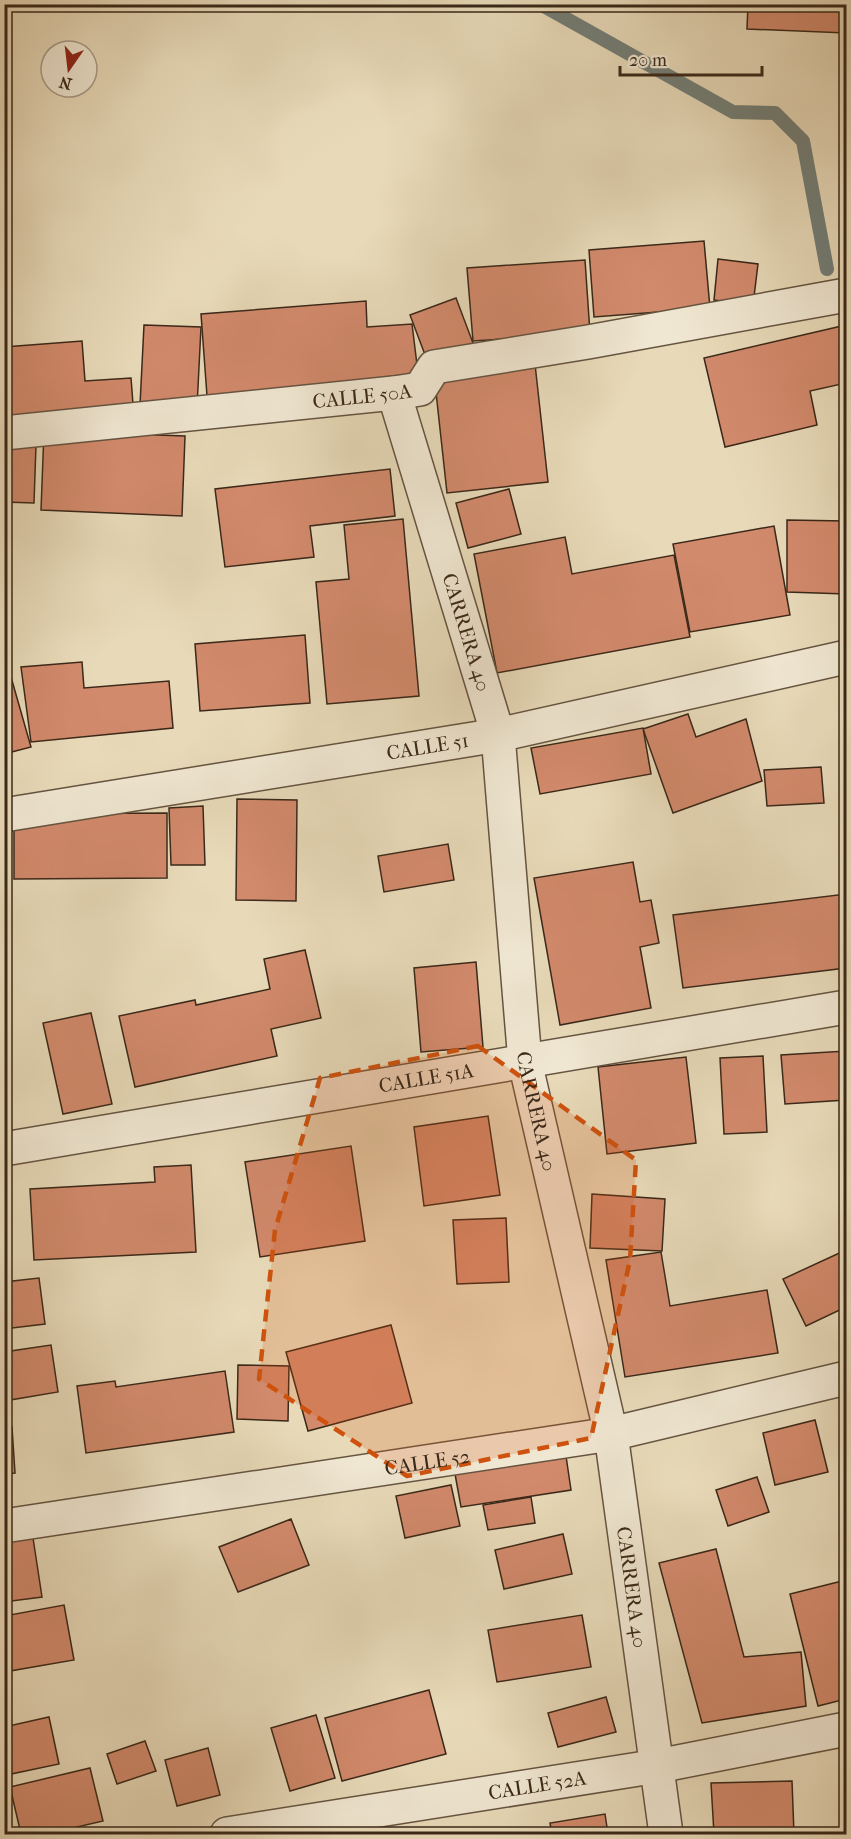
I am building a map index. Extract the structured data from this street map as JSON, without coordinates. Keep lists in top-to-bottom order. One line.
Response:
{"streets":{"street":["CALLE 50A","CARRERA 40","CALLE 51","CALLE 51A","CALLE 52","CALLE 52A"]},"crossings":[["CALLE 50A","CARRERA 40"],["CARRERA 40","CALLE 51"],["CARRERA 40","CALLE 51A"],["CARRERA 40","CALLE 52"],["CARRERA 40","CALLE 52A"]],"scale_bar":"20 m","north":"bottom"}
